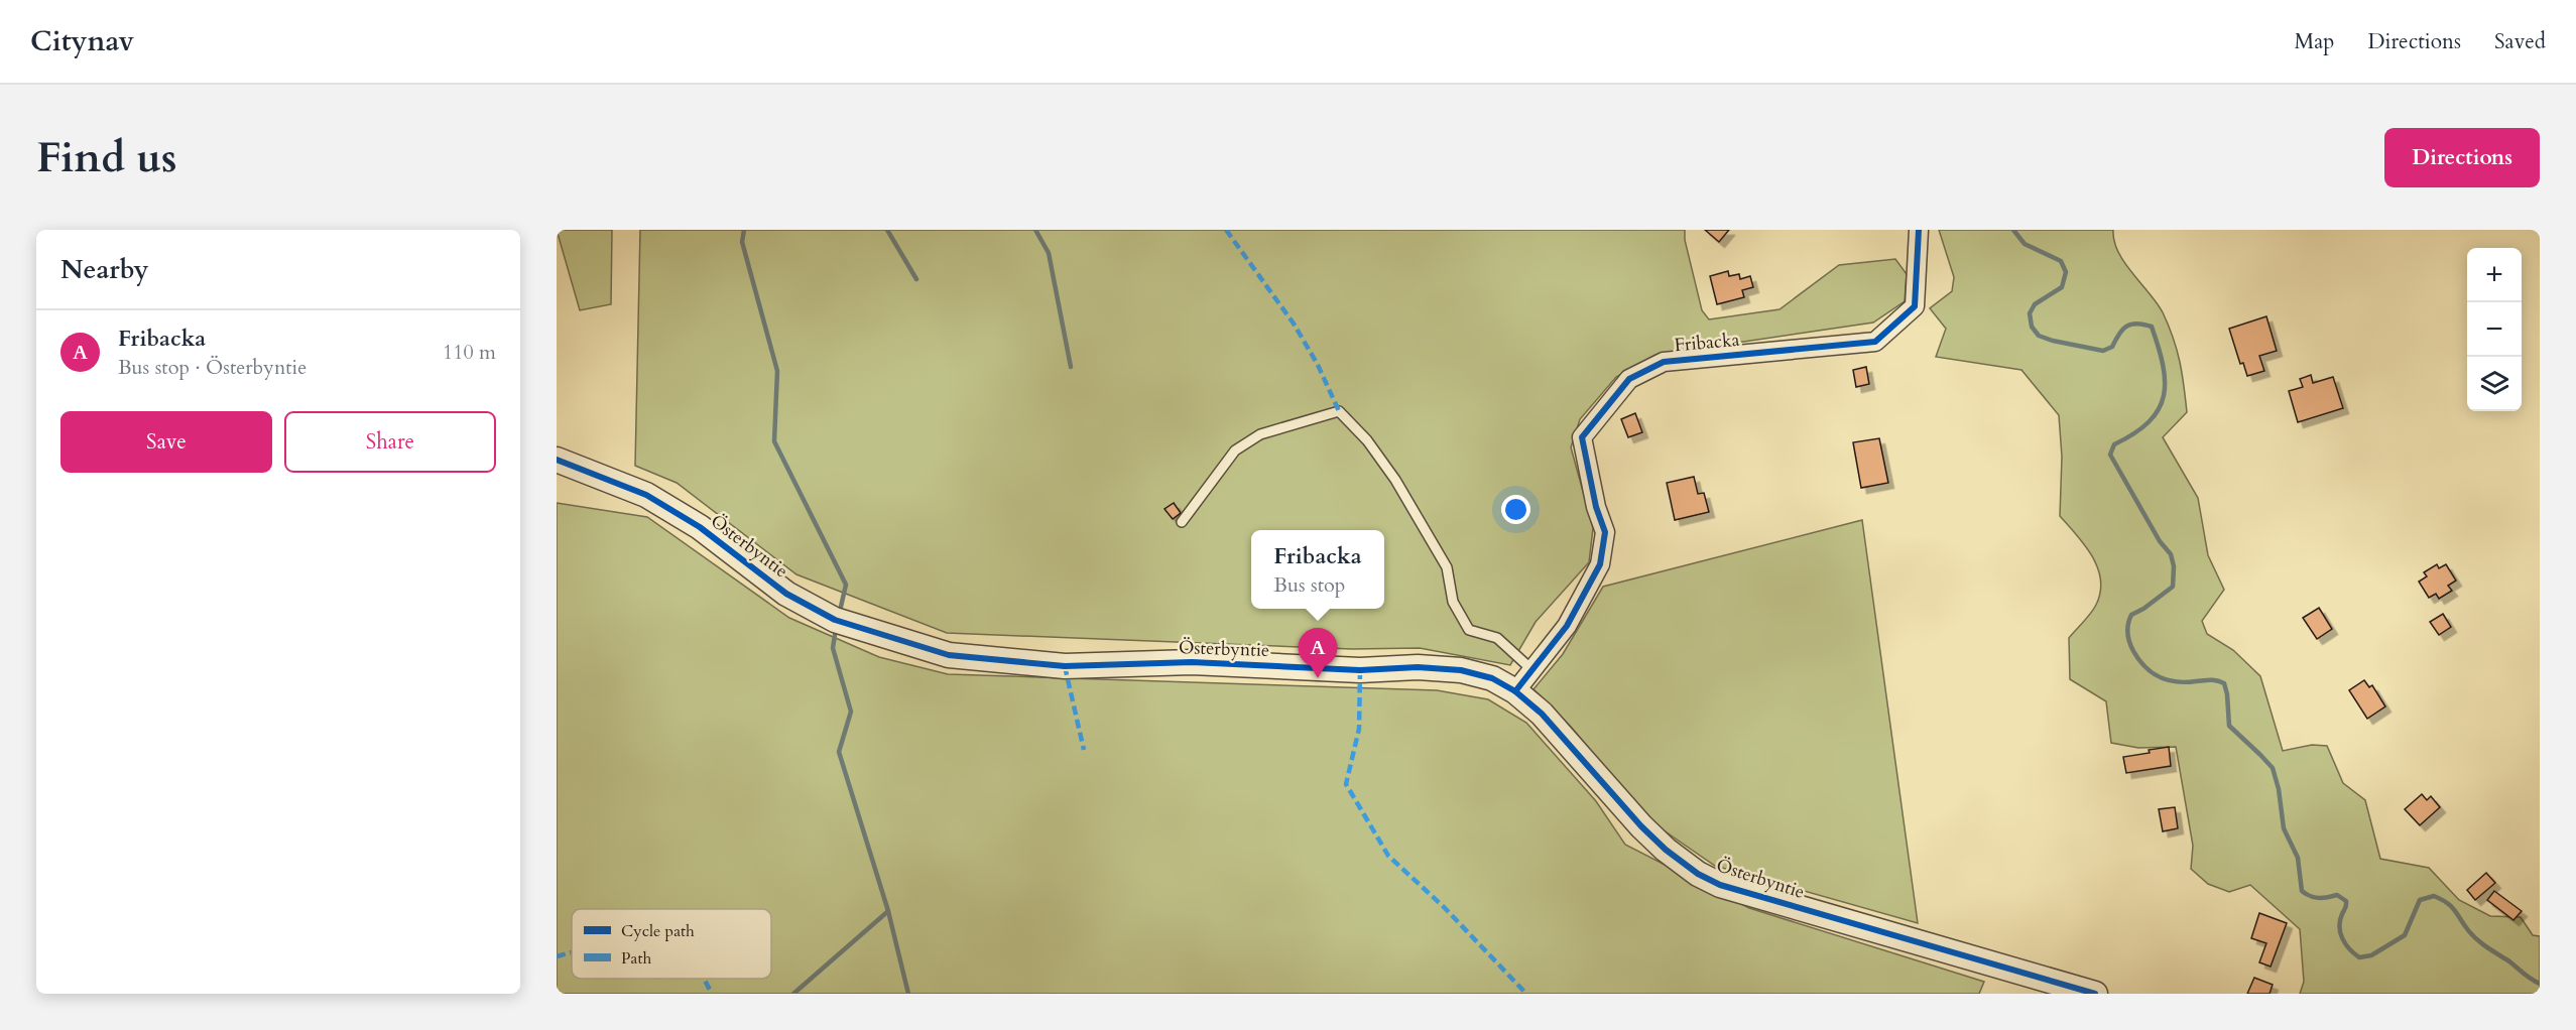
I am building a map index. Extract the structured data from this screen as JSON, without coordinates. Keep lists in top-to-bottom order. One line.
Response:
{"streets":{"street":["Fribacka","Österbyntie"]},"crossings":[["Fribacka","Österbyntie"]],"legend":["Cycle path","Path"],"page":{"header":"Citynav","nav":["Map","Directions","Saved"],"buttons":["Directions",["Save","Share"]],"title":"Find us","heading":"Nearby","map_buttons":["+","−"],"list":[{"mark":"A","name":"Fribacka","note":"Bus stop · Österbyntie","value":"110 m"}],"popup":["Fribacka","Bus stop"],"pins":"A"}}
